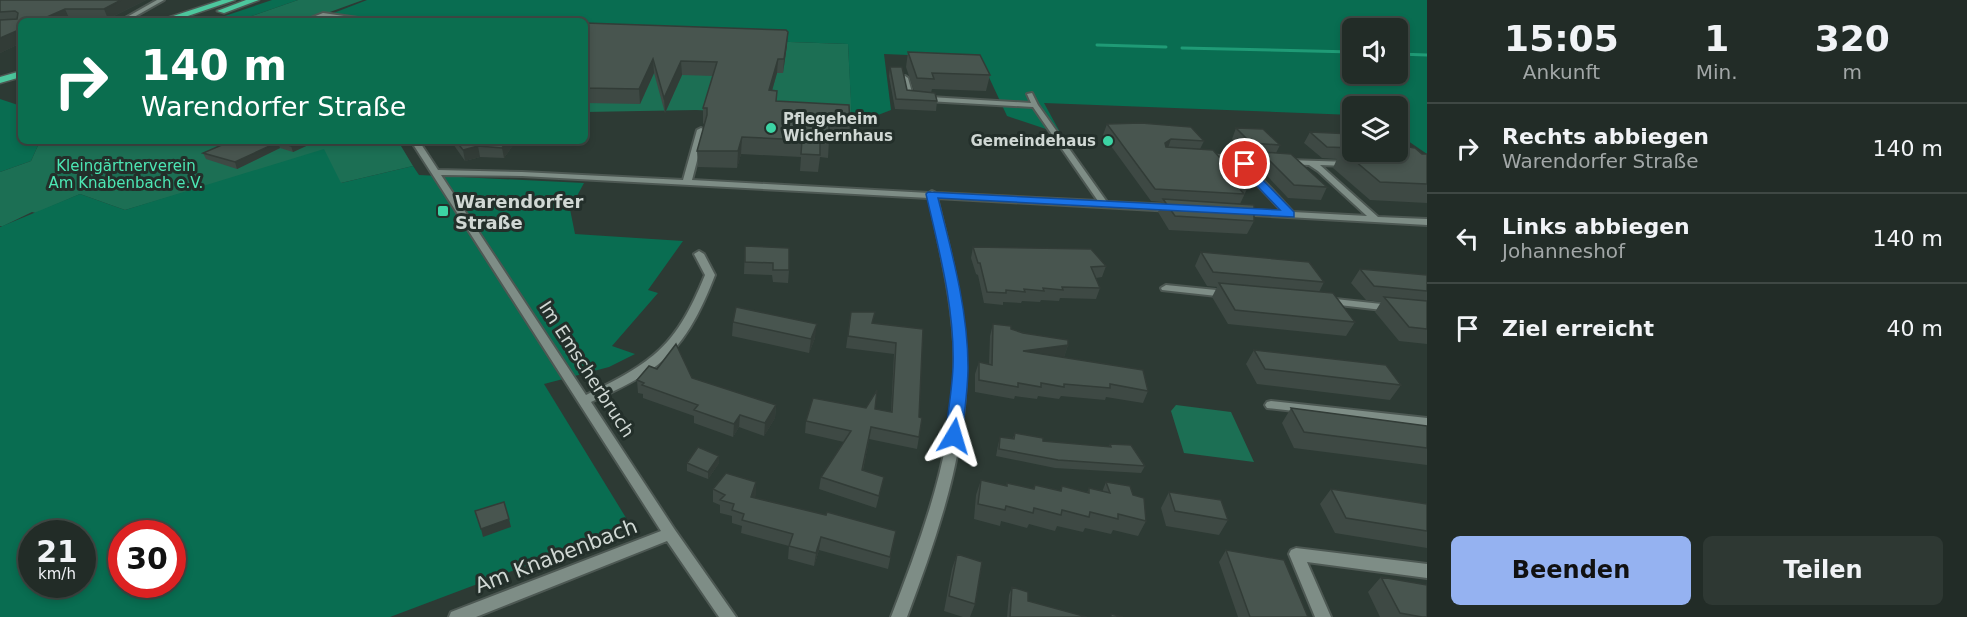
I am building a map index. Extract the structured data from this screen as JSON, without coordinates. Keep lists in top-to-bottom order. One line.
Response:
{"streets":{"street":["Im Emscherbruch","Am Knabenbach"]},"crossings":[["Im Emscherbruch","Am Knabenbach"]],"parks":["Kleingärtnerverein Am Knabenbach e.V."],"places":{"other":["Pflegeheim Wichernhaus","Gemeindehaus"],"transit":["Warendorfer Straße"]},"page":{"eta":["15:05","Ankunft","1","Min.","320","m"],"turn":["140 m","Warendorfer Straße"],"list":[{"name":"Rechts abbiegen","note":"Warendorfer Straße","value":"140 m"},{"name":"Links abbiegen","note":"Johanneshof","value":"140 m"},{"name":"Ziel erreicht","value":"40 m"}],"speed":"21 km/h","limit":"30","buttons":["Beenden","Teilen"]}}
